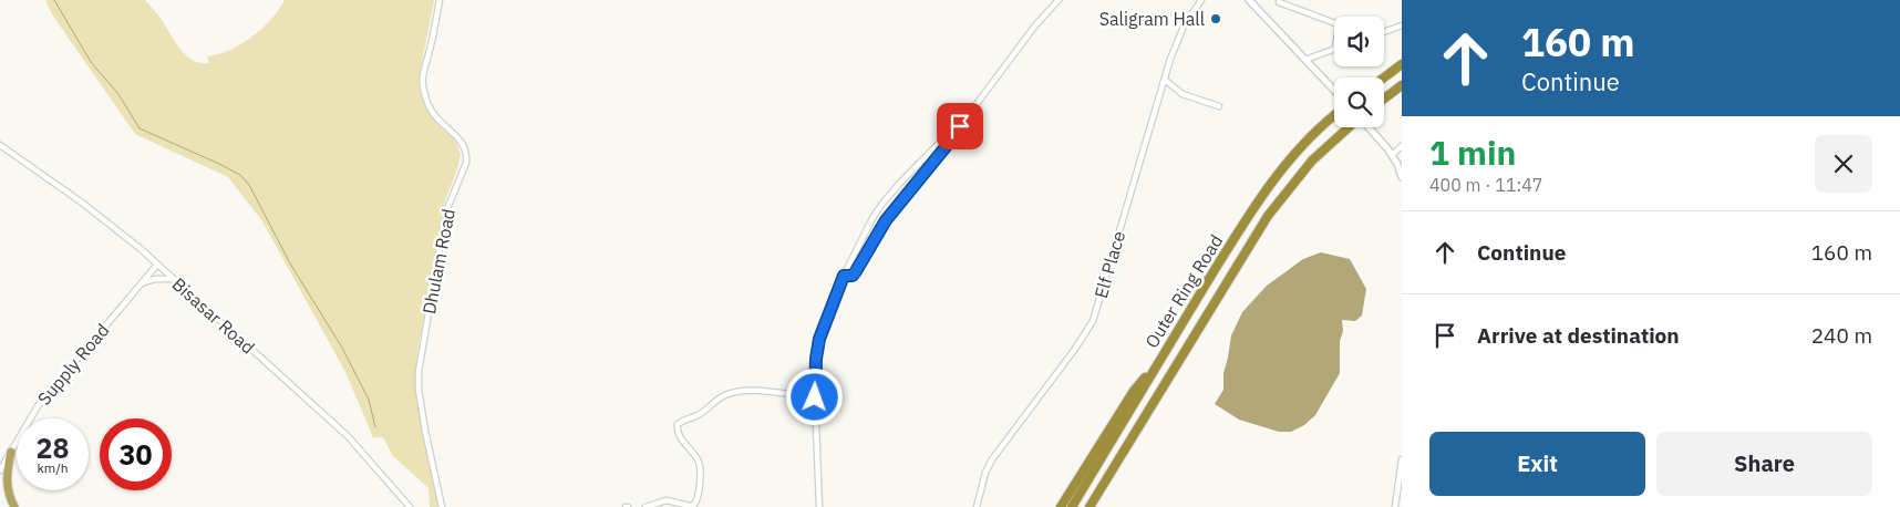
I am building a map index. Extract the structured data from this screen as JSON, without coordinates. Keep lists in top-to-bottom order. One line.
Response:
{"streets":{"highway":["Outer Ring Road"],"street":["Dhulam Road","Elf Place","Bisasar Road","Supply Road"]},"crossings":[["Bisasar Road","Supply Road"]],"places":["Saligram Hall"],"page":{"turn":["160 m","Continue"],"heading":["1 min","400 m · 11:47"],"list":[{"name":"Continue","value":"160 m"},{"name":"Arrive at destination","value":"240 m"}],"speed":"28 km/h","limit":"30","buttons":["Exit","Share"]}}
